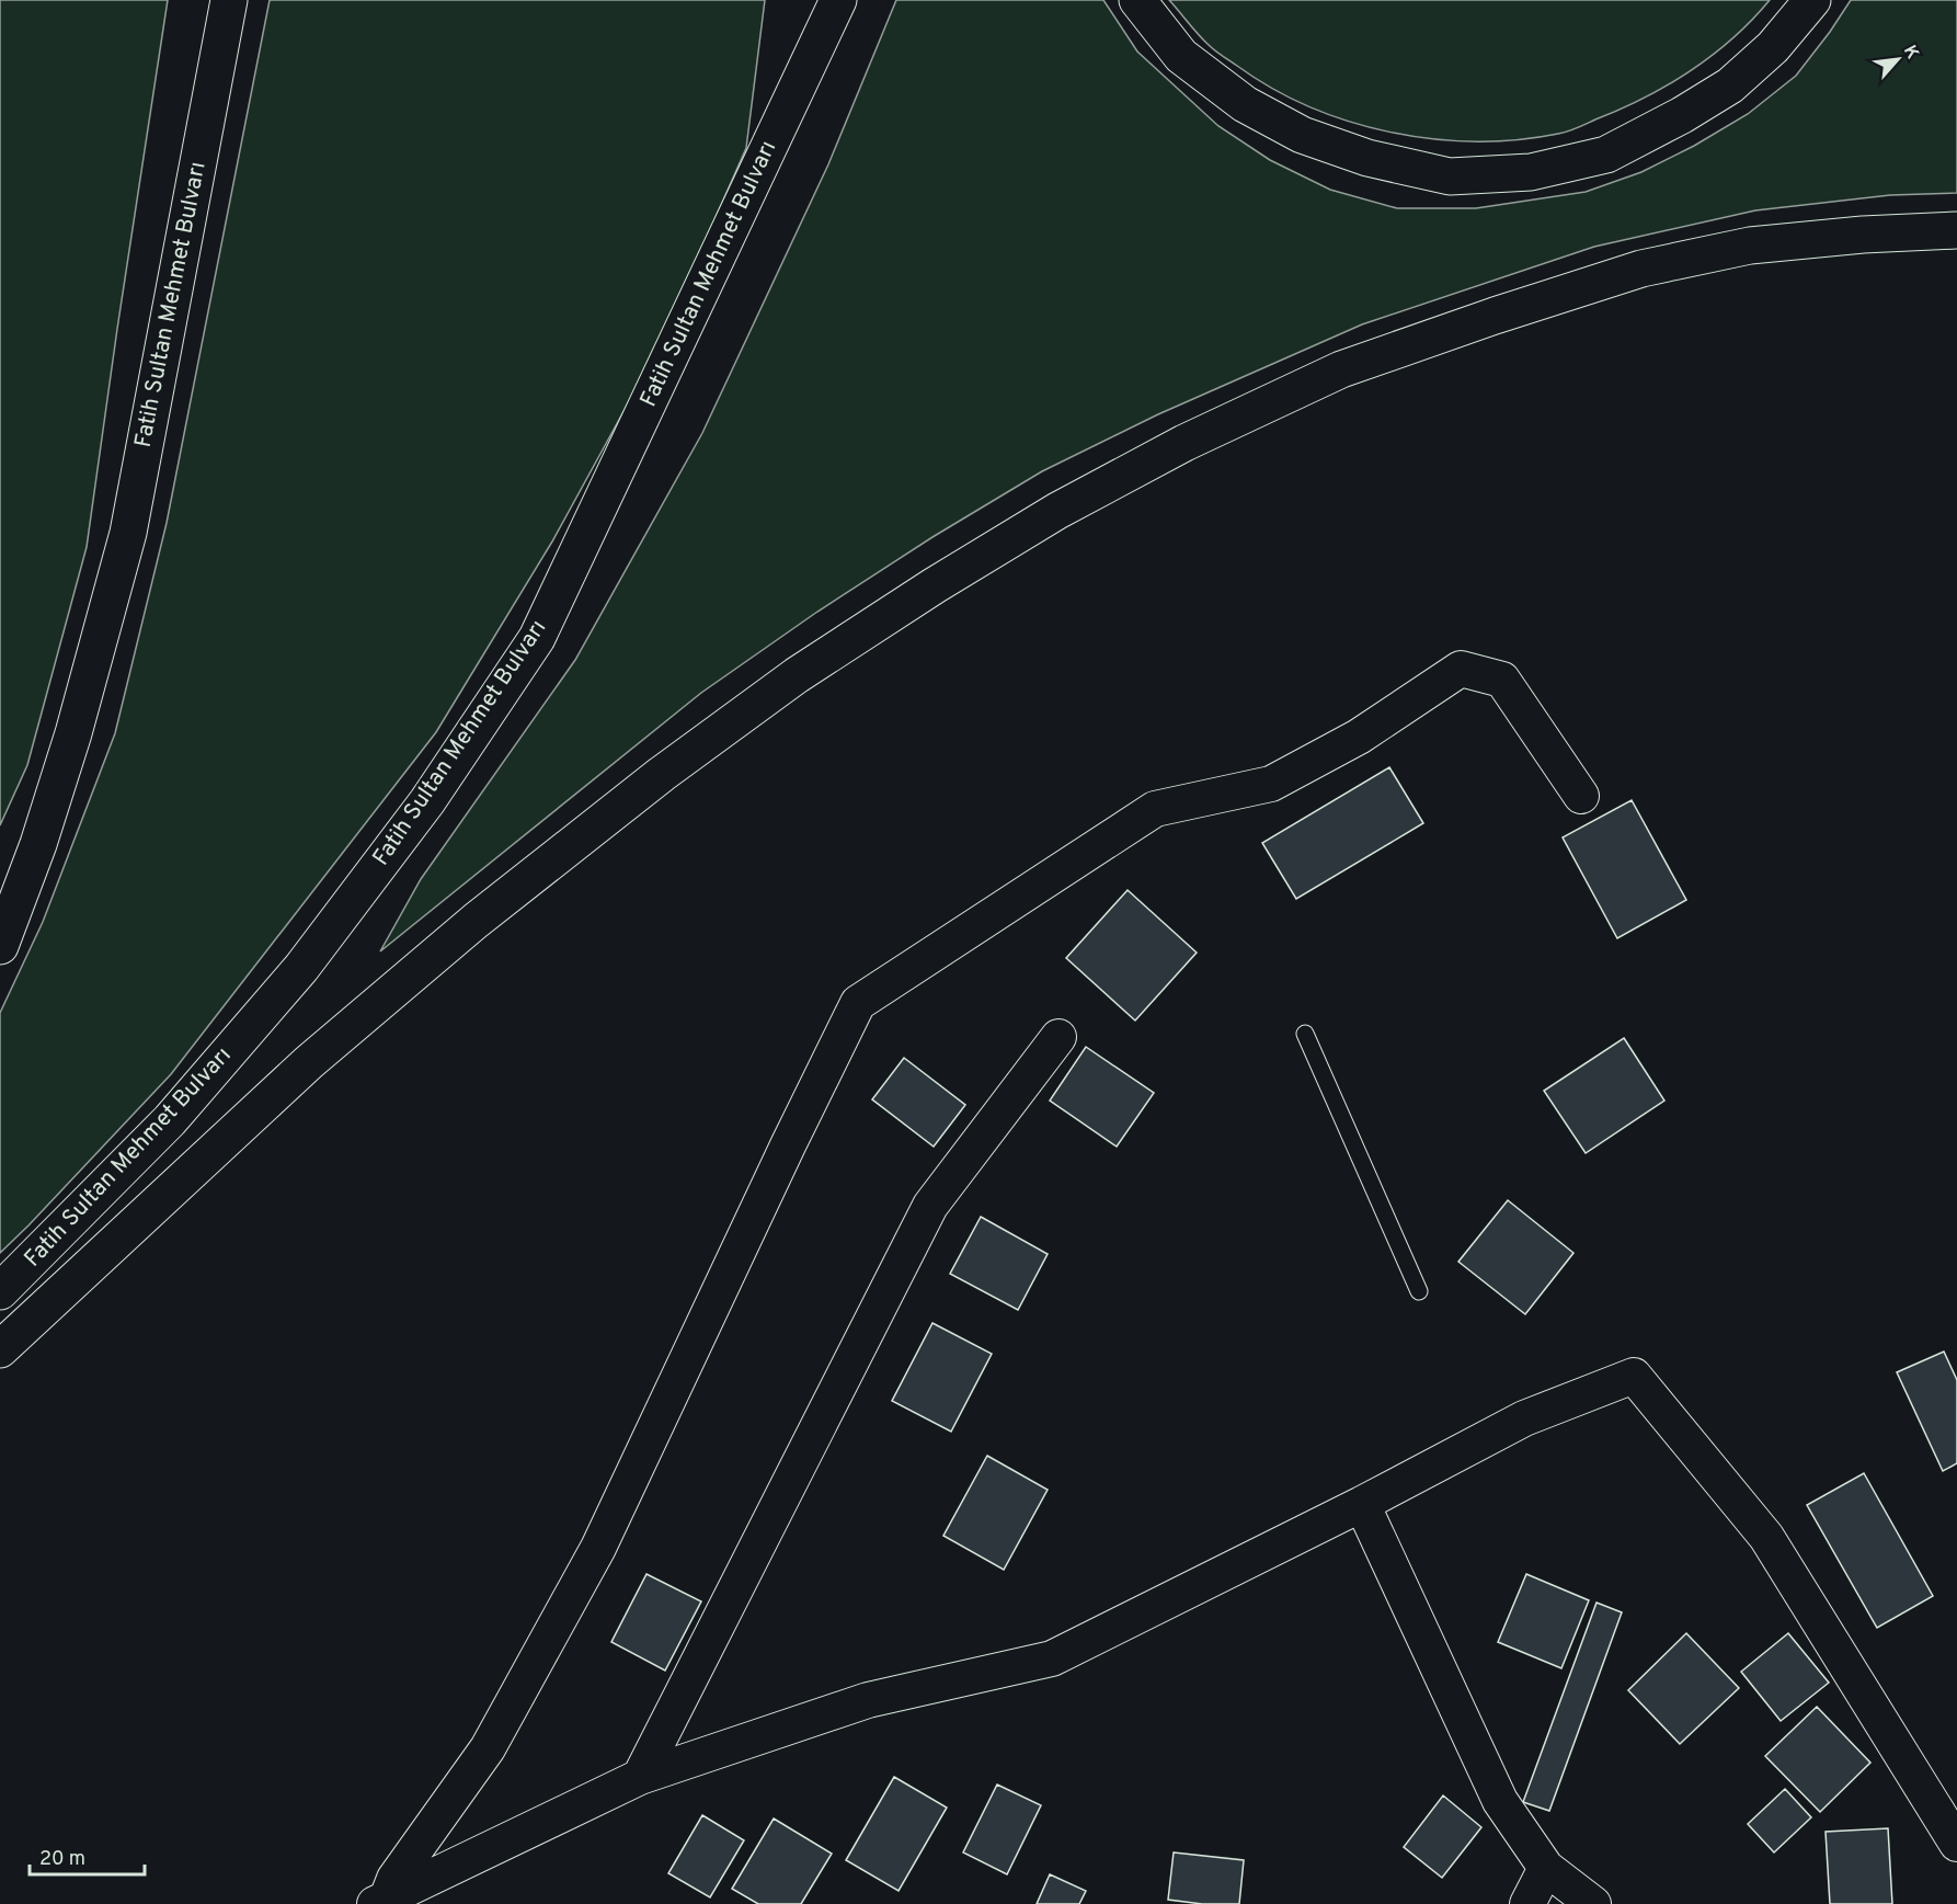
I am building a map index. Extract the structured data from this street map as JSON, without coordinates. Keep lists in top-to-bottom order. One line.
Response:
{"streets":{"highway":["Fatih Sultan Mehmet Bulvarı"]},"scale_bar":"20 m","north":"top right"}
